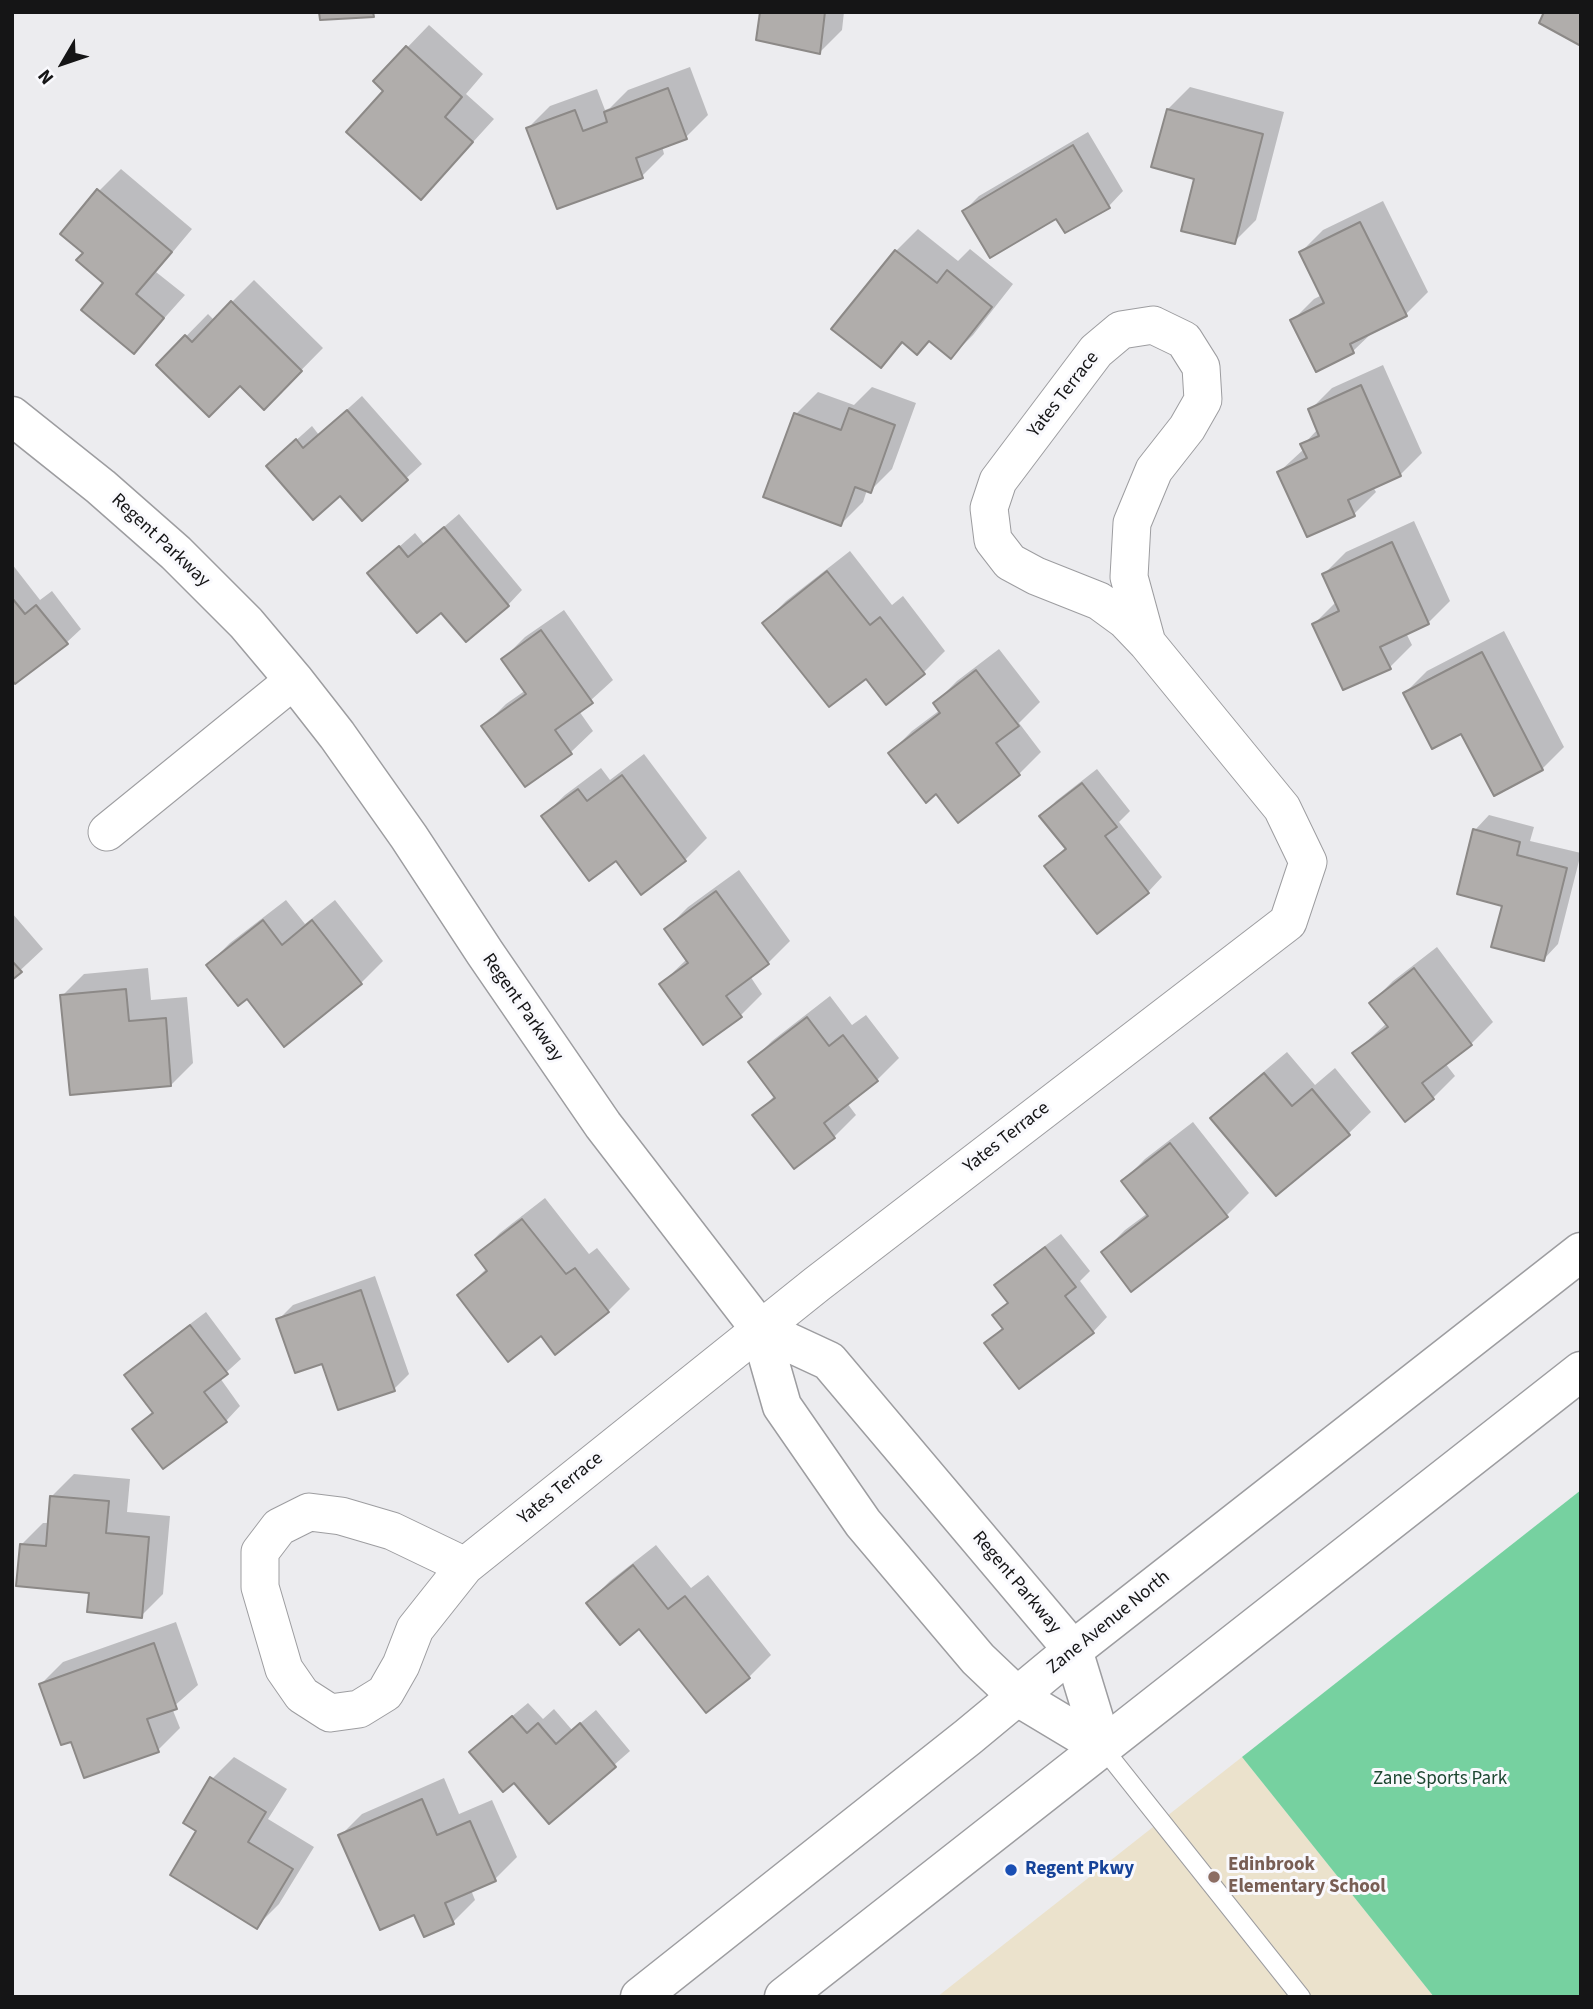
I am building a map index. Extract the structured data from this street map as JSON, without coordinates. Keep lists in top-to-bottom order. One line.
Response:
{"streets":{"street":["Yates Terrace","Regent Parkway","Zane Avenue North"]},"crossings":[["Yates Terrace","Regent Parkway"],["Regent Parkway","Zane Avenue North"]],"parks":["Zane Sports Park"],"places":["Regent Pkwy","Edinbrook Elementary School"],"north":"bottom left"}
